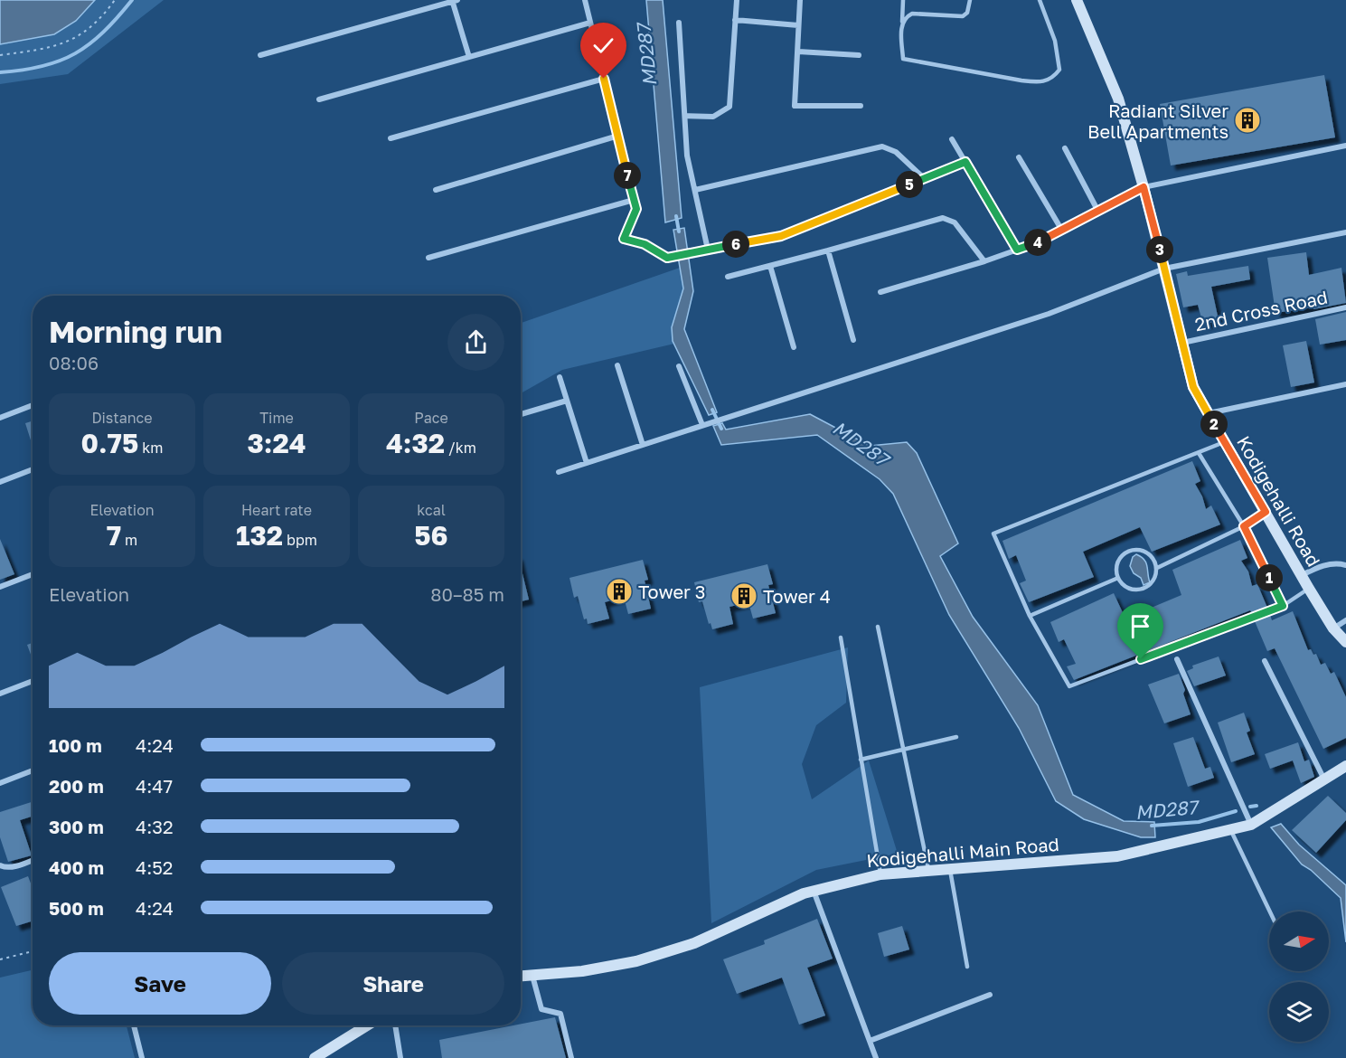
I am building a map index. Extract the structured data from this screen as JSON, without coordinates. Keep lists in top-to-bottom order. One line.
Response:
{"streets":{"street":["2nd Cross Road","Kodigehalli Road","Kodigehalli Main Road"]},"crossings":[["2nd Cross Road","Kodigehalli Road"]],"water":["MD287"],"places":{"building":["Radiant Silver Bell Apartments","Tower 3","Tower 4"]},"north":"right","page":{"pins":["7","5","4","6","3","2","1"],"heading":["Morning run","08:06"],"stats":[["Distance","0.75 km"],["Time","3:24"],["Pace","4:32 /km"],["Elevation","7 m"],["Heart rate","132 bpm"],["kcal","56"]],"chart":["Elevation","80–85 m"],"list":[{"name":"100 m","note":"4:24"},{"name":"200 m","note":"4:47"},{"name":"300 m","note":"4:32"},{"name":"400 m","note":"4:52"},{"name":"500 m","note":"4:24"}],"buttons":["Save","Share"]}}
